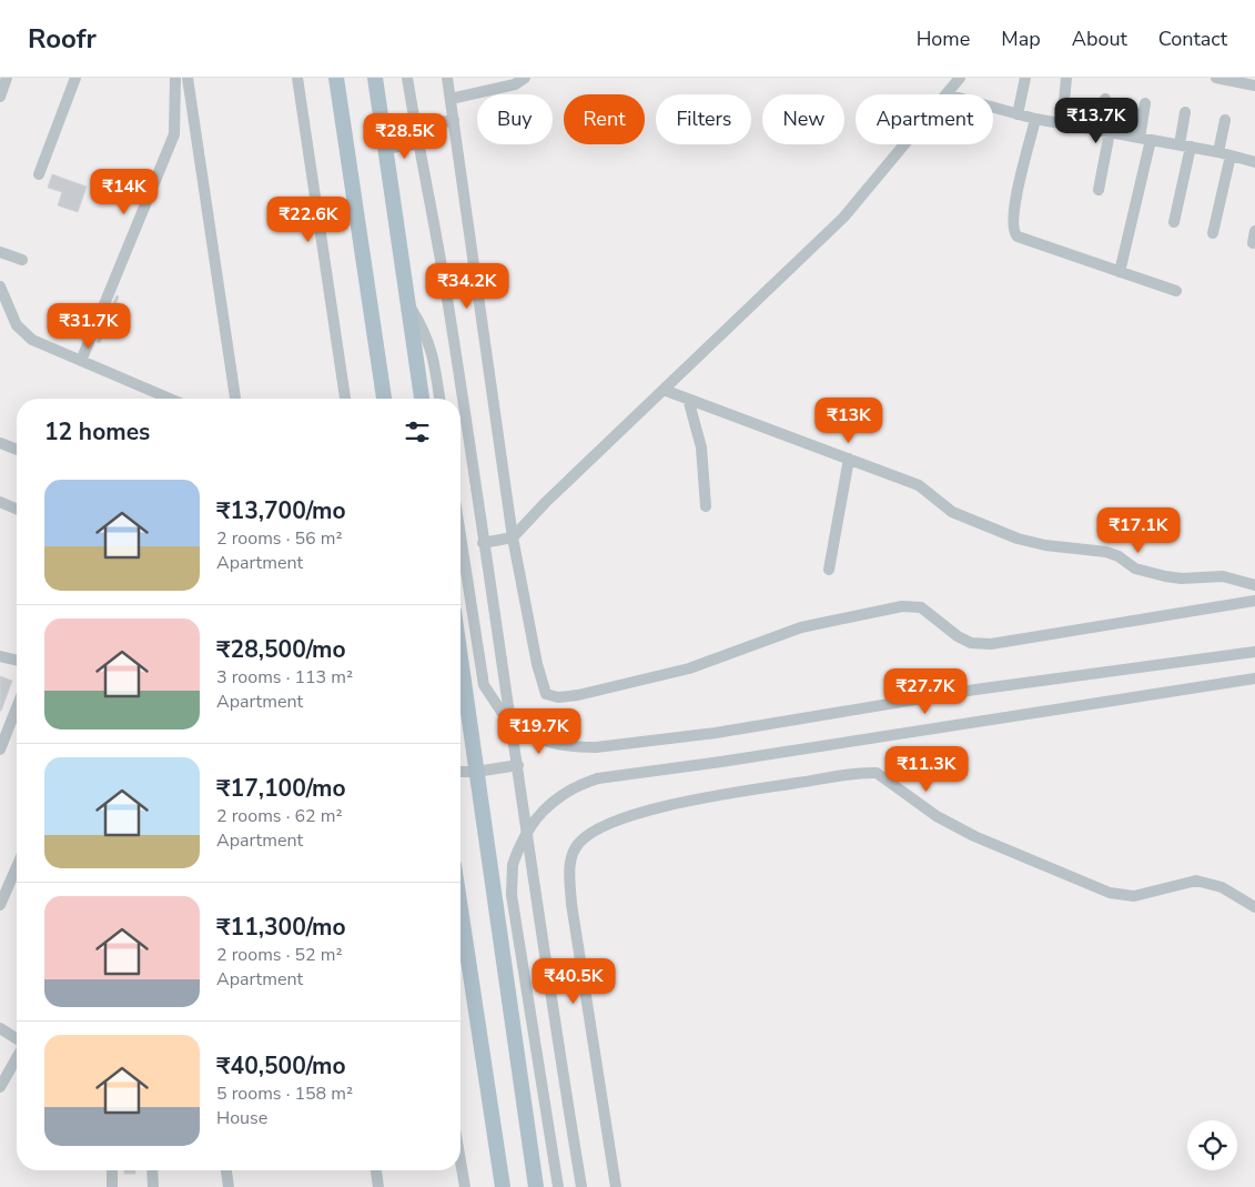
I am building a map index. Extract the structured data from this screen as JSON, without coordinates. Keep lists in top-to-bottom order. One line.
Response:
{"page":{"header":"Roofr","nav":["Home","Map","About","Contact"],"chip":["Buy","Rent","Filters","New","Apartment"],"price":["₹13.7K","₹28.5K","₹14K","₹22.6K","₹34.2K","₹31.7K","₹13K","₹17.1K","₹27.7K","₹19.7K","₹11.3K","₹40.5K"],"heading":"12 homes","list":[{"name":"₹13,700/mo","note":"2 rooms · 56 m² · Apartment"},{"name":"₹28,500/mo","note":"3 rooms · 113 m² · Apartment"},{"name":"₹17,100/mo","note":"2 rooms · 62 m² · Apartment"},{"name":"₹11,300/mo","note":"2 rooms · 52 m² · Apartment"},{"name":"₹40,500/mo","note":"5 rooms · 158 m² · House"}]}}
